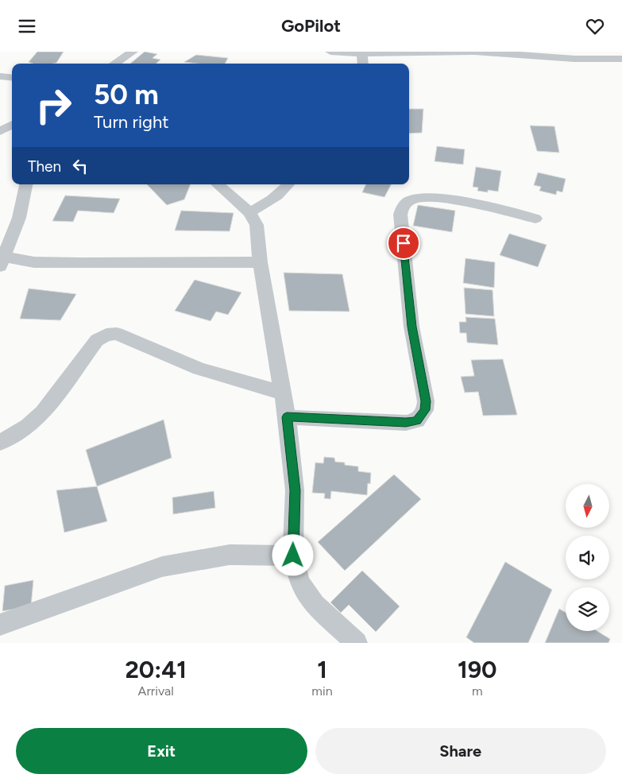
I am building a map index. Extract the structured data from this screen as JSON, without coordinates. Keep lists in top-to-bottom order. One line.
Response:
{"north":"bottom","page":{"header":"GoPilot","turn":["50 m","Turn right"],"then":"Then","eta":["20:41","Arrival","1","min","190","m"],"buttons":["Exit","Share"]}}
